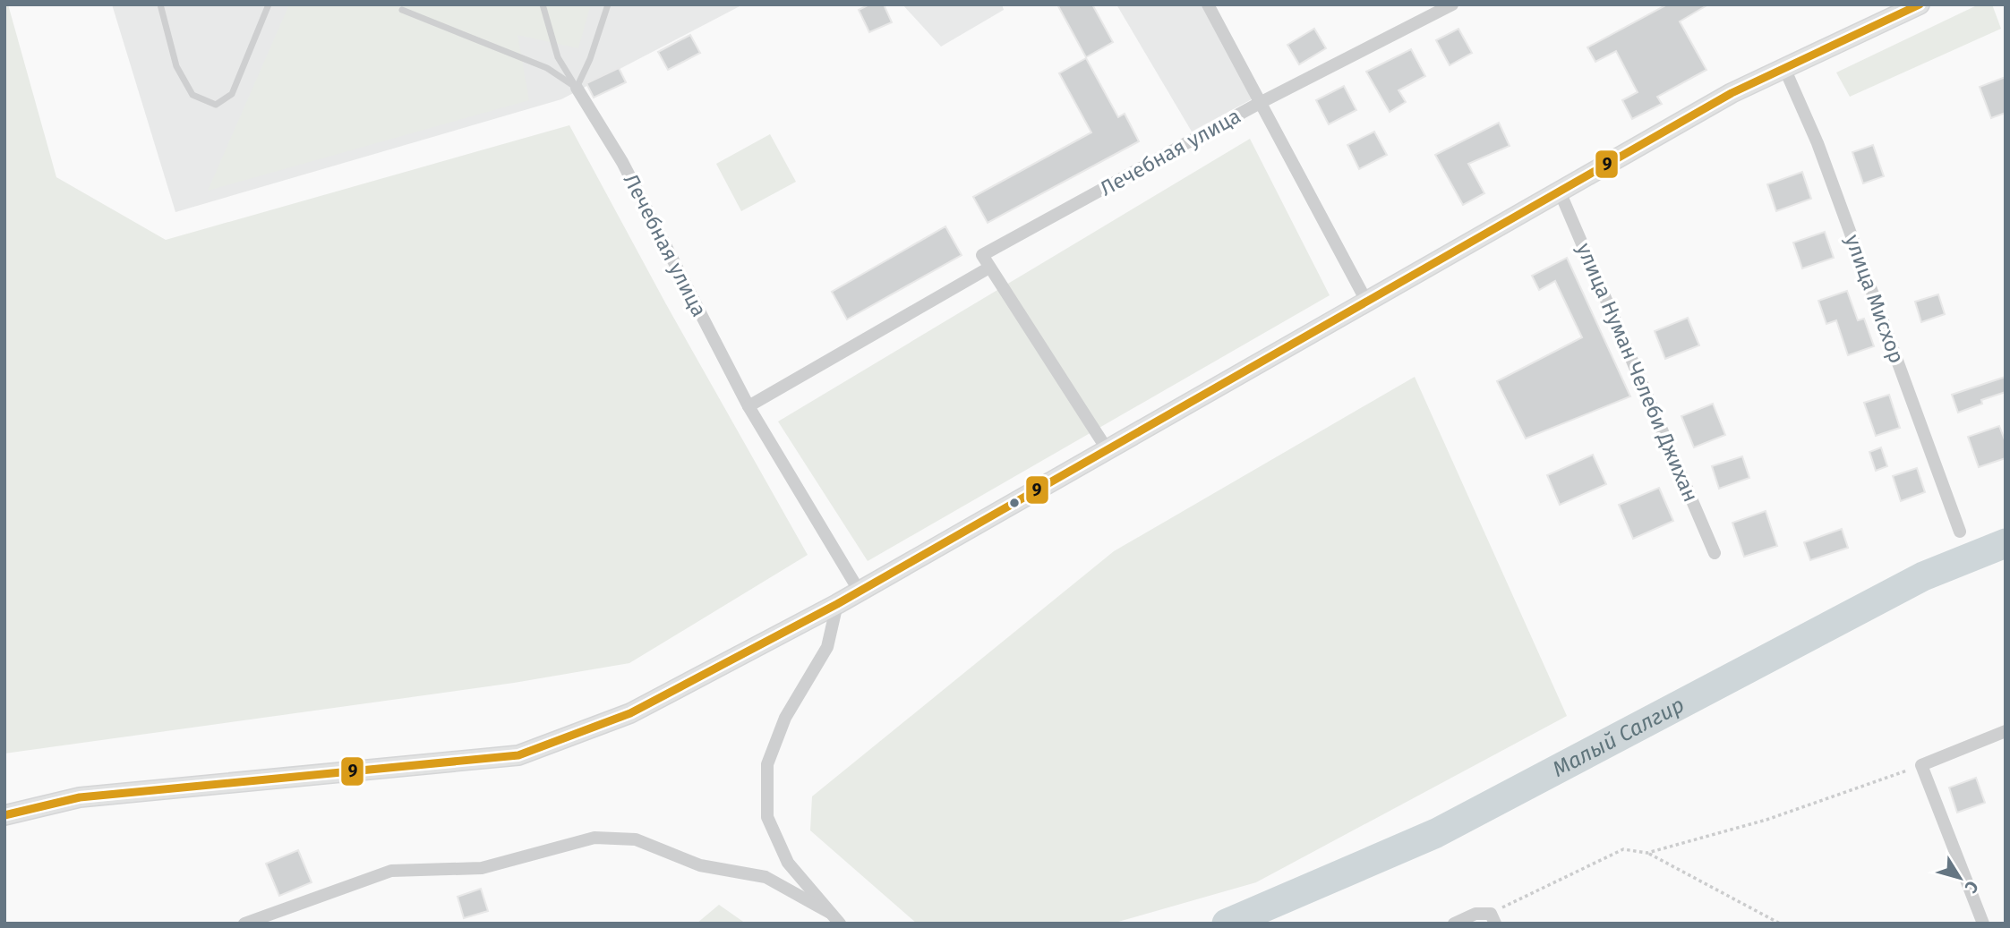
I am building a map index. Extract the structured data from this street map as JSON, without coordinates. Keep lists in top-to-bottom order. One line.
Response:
{"streets":{"street":["Лечебная улица","улица Мисхор","улица Нуман Челеби Джихан"]},"water":["Малый Салгир"],"lines":["transit line 9"],"north":"bottom right"}
